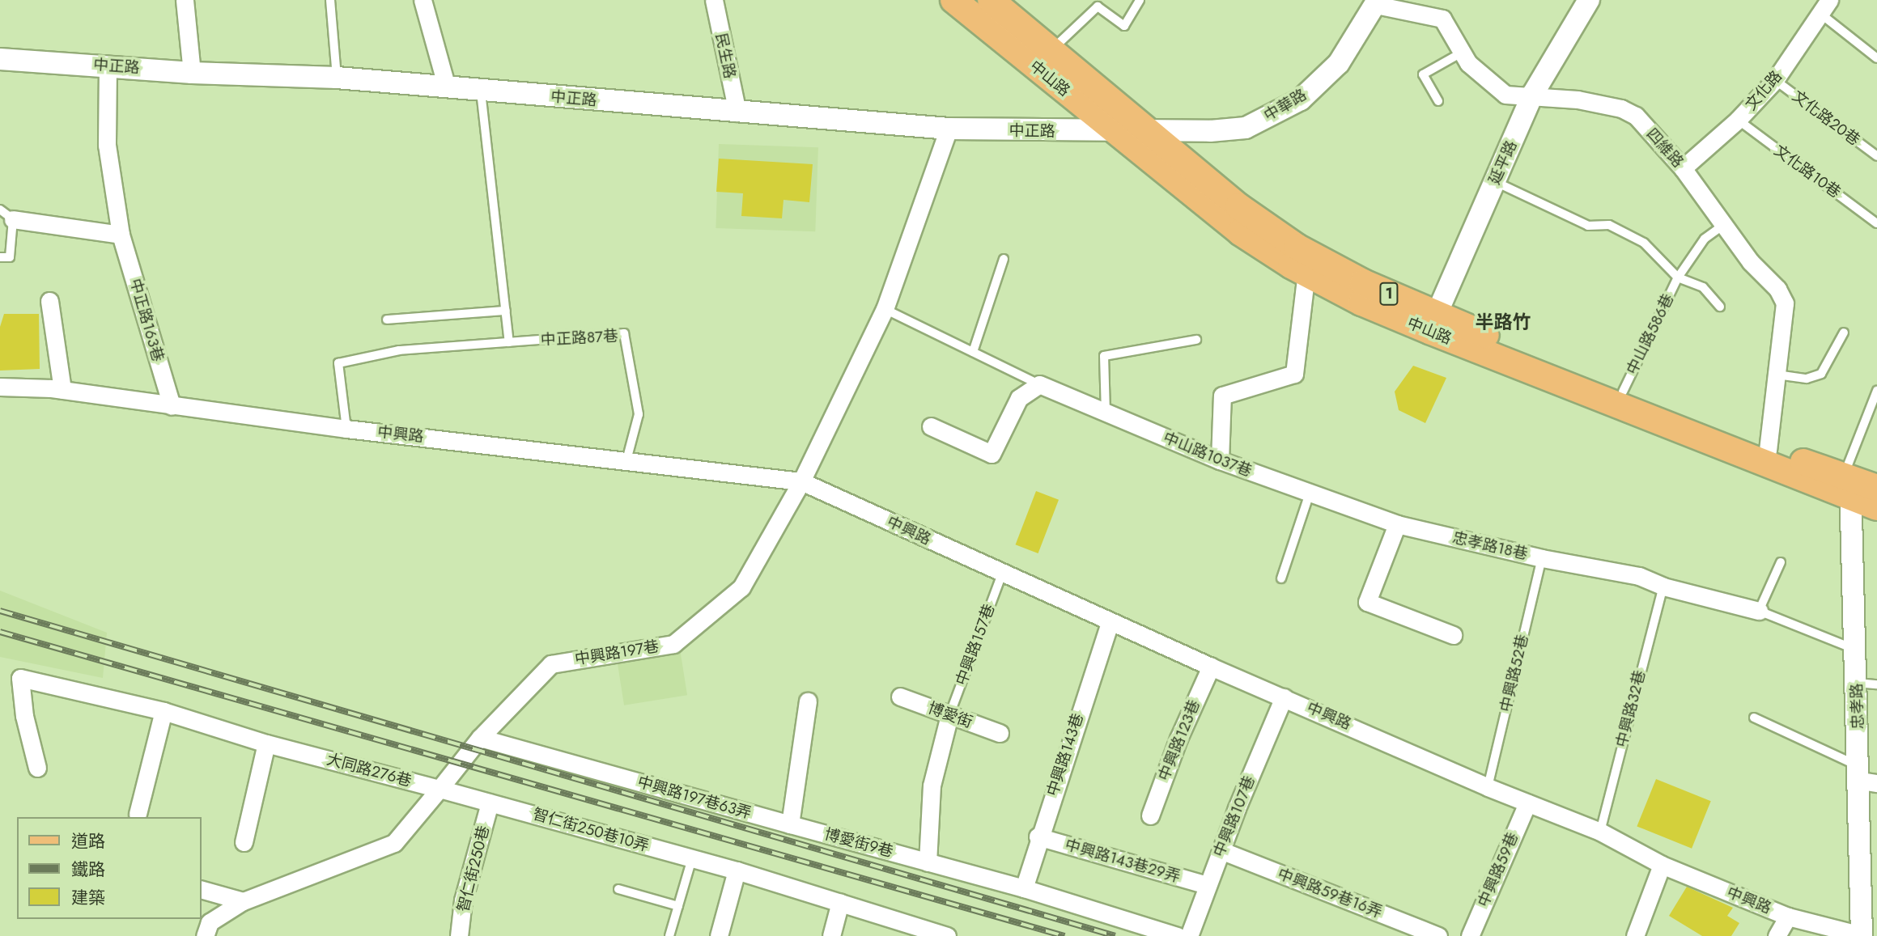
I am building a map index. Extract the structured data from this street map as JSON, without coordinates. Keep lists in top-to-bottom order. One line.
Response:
{"streets":{"main road":["中山路","1"],"street":["民生路","中正路","文化路","中華路","四維路","延平路","中正路163巷","中興路","中山路1037巷","忠孝路18巷","中興路197巷","忠孝路","博愛街","中興路123巷","中興路143巷","大同路276巷","中興路197巷63弄","中興路107巷","智仁街250巷10弄","博愛街9巷","中興路143巷29弄","智仁街250巷","中興路59巷","中興路59巷16弄"],"lane":["文化路20巷","文化路10巷","中山路586巷","中正路87巷","中興路157巷","中興路52巷","中興路32巷"]},"crossings":[["民生路","中正路"],["中正路","中山路"],["中正路","中華路"],["中正路","中正路163巷"],["中山路","中華路"],["中山路","四維路"],["中山路","延平路"],["中山路","中山路586巷"],["中山路","忠孝路"],["文化路","文化路20巷"],["文化路","四維路"],["文化路","文化路10巷"],["中華路","四維路"],["四維路","延平路"],["四維路","中山路586巷"],["中正路163巷","中興路"],["中正路87巷","中興路"],["中興路","中興路157巷"],["中興路","中興路197巷"],["中興路","中興路52巷"],["中興路","忠孝路"],["中興路","中興路32巷"],["中興路","中興路123巷"],["中興路","中興路143巷"],["中興路","中興路107巷"],["中興路","中興路59巷"],["中山路1037巷","忠孝路18巷"],["忠孝路18巷","中興路52巷"],["忠孝路18巷","忠孝路"],["忠孝路18巷","中興路32巷"],["中興路157巷","博愛街"],["中興路197巷","大同路276巷"],["中興路197巷","中興路197巷63弄"],["中興路197巷","智仁街250巷10弄"],["中興路143巷","博愛街9巷"],["中興路143巷","中興路143巷29弄"],["大同路276巷","智仁街250巷10弄"],["中興路197巷63弄","博愛街9巷"],["中興路107巷","中興路143巷29弄"],["中興路107巷","中興路59巷16弄"],["智仁街250巷10弄","智仁街250巷"]],"districts":["半路竹"],"legend":["道路","鐵路","建築"]}
